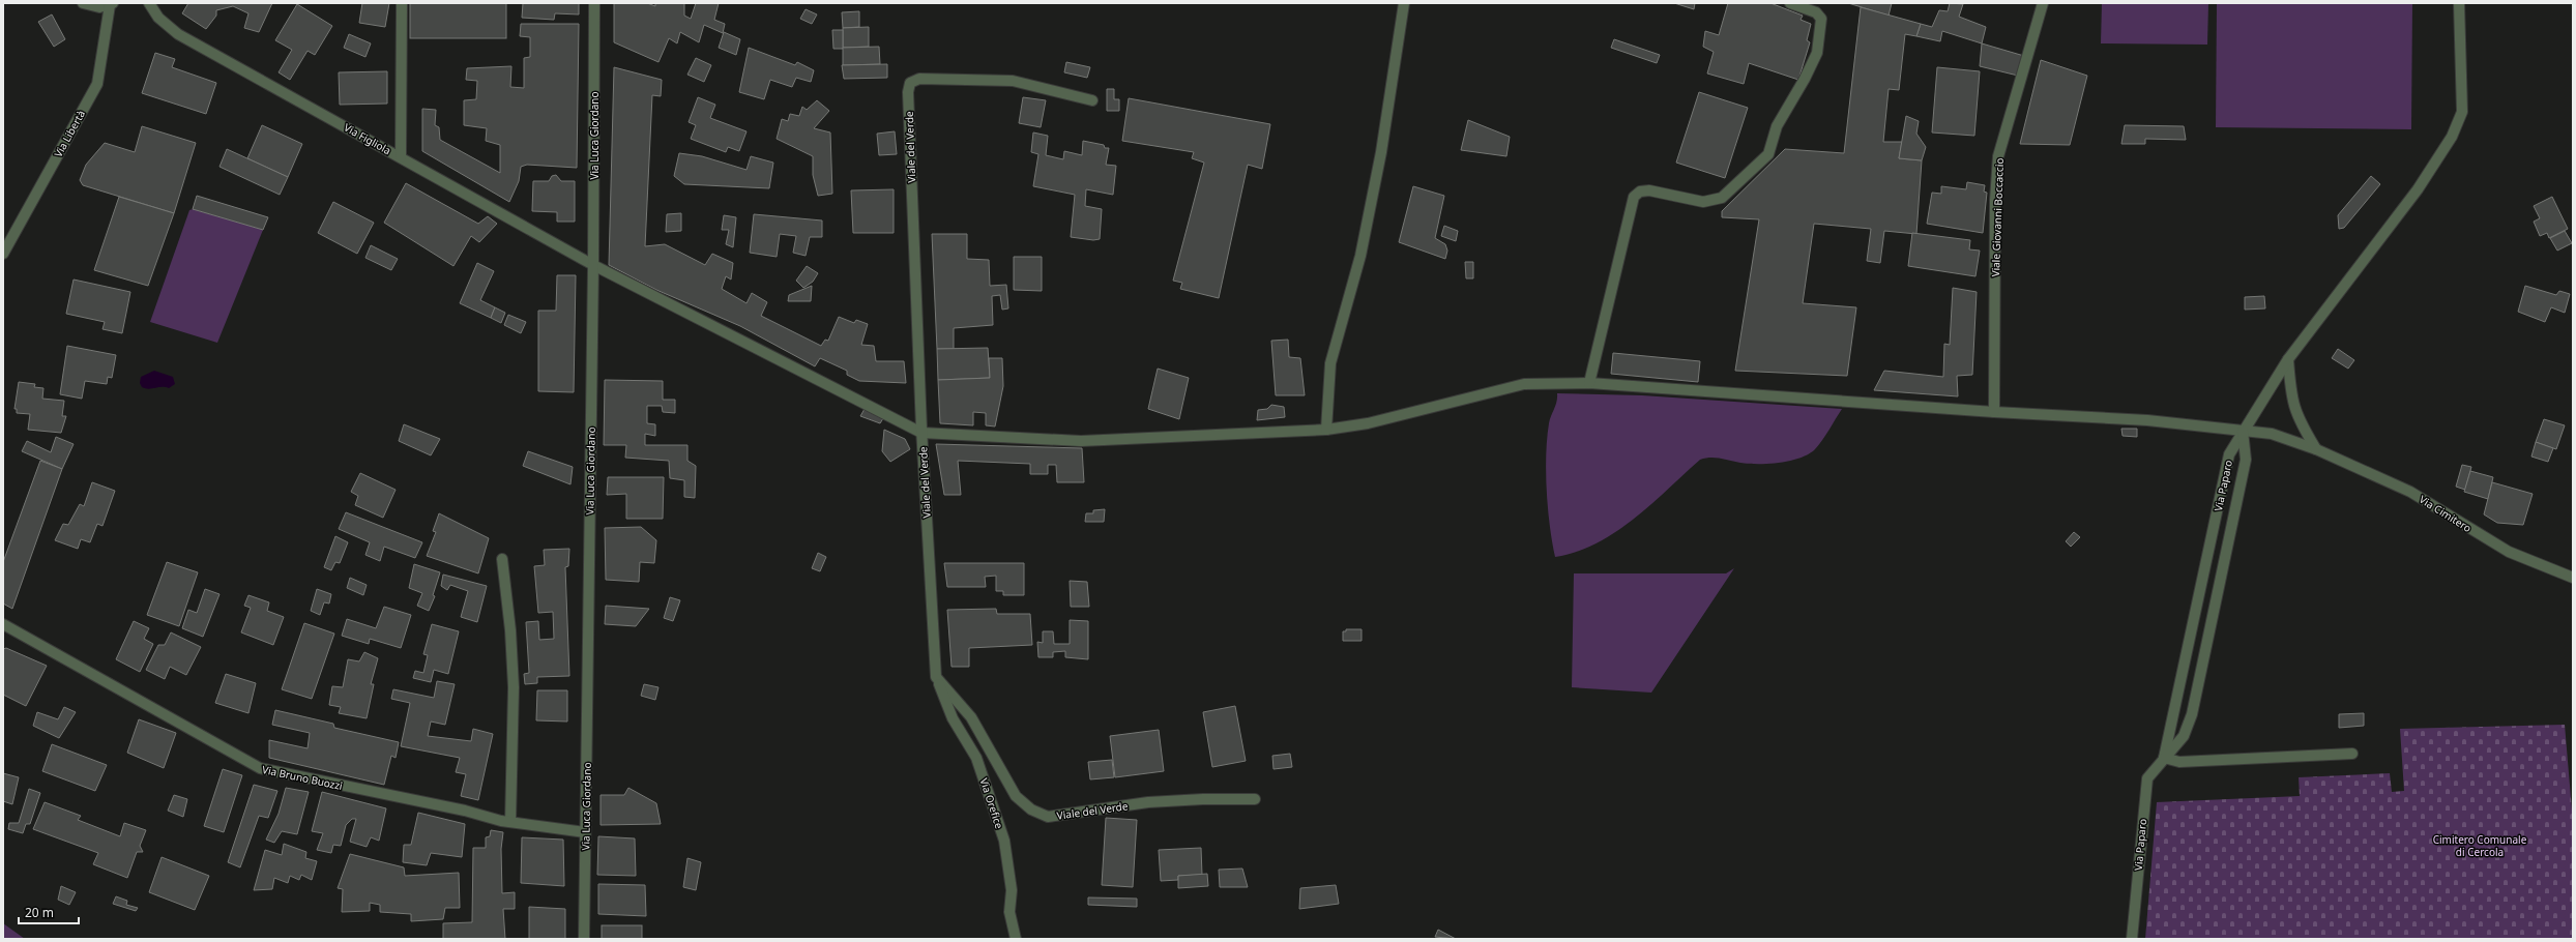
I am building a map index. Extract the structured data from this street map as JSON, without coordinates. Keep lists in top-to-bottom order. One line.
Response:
{"streets":{"street":["Via Libertà","Via Luca Giordano","Via Figliola","Viale del Verde","Viale Giovanni Boccaccio","Via Paparo","Via Cimitero","Via Bruno Buozzi","Via Orefice"]},"crossings":[["Via Luca Giordano","Via Figliola"],["Via Luca Giordano","Via Bruno Buozzi"],["Via Figliola","Viale del Verde"],["Via Figliola","Via Cimitero"],["Viale del Verde","Via Cimitero"],["Viale del Verde","Via Orefice"],["Viale Giovanni Boccaccio","Via Cimitero"],["Via Paparo","Via Cimitero"]],"parks":["Cimitero Comunale di Cercola"],"scale_bar":"20 m"}
